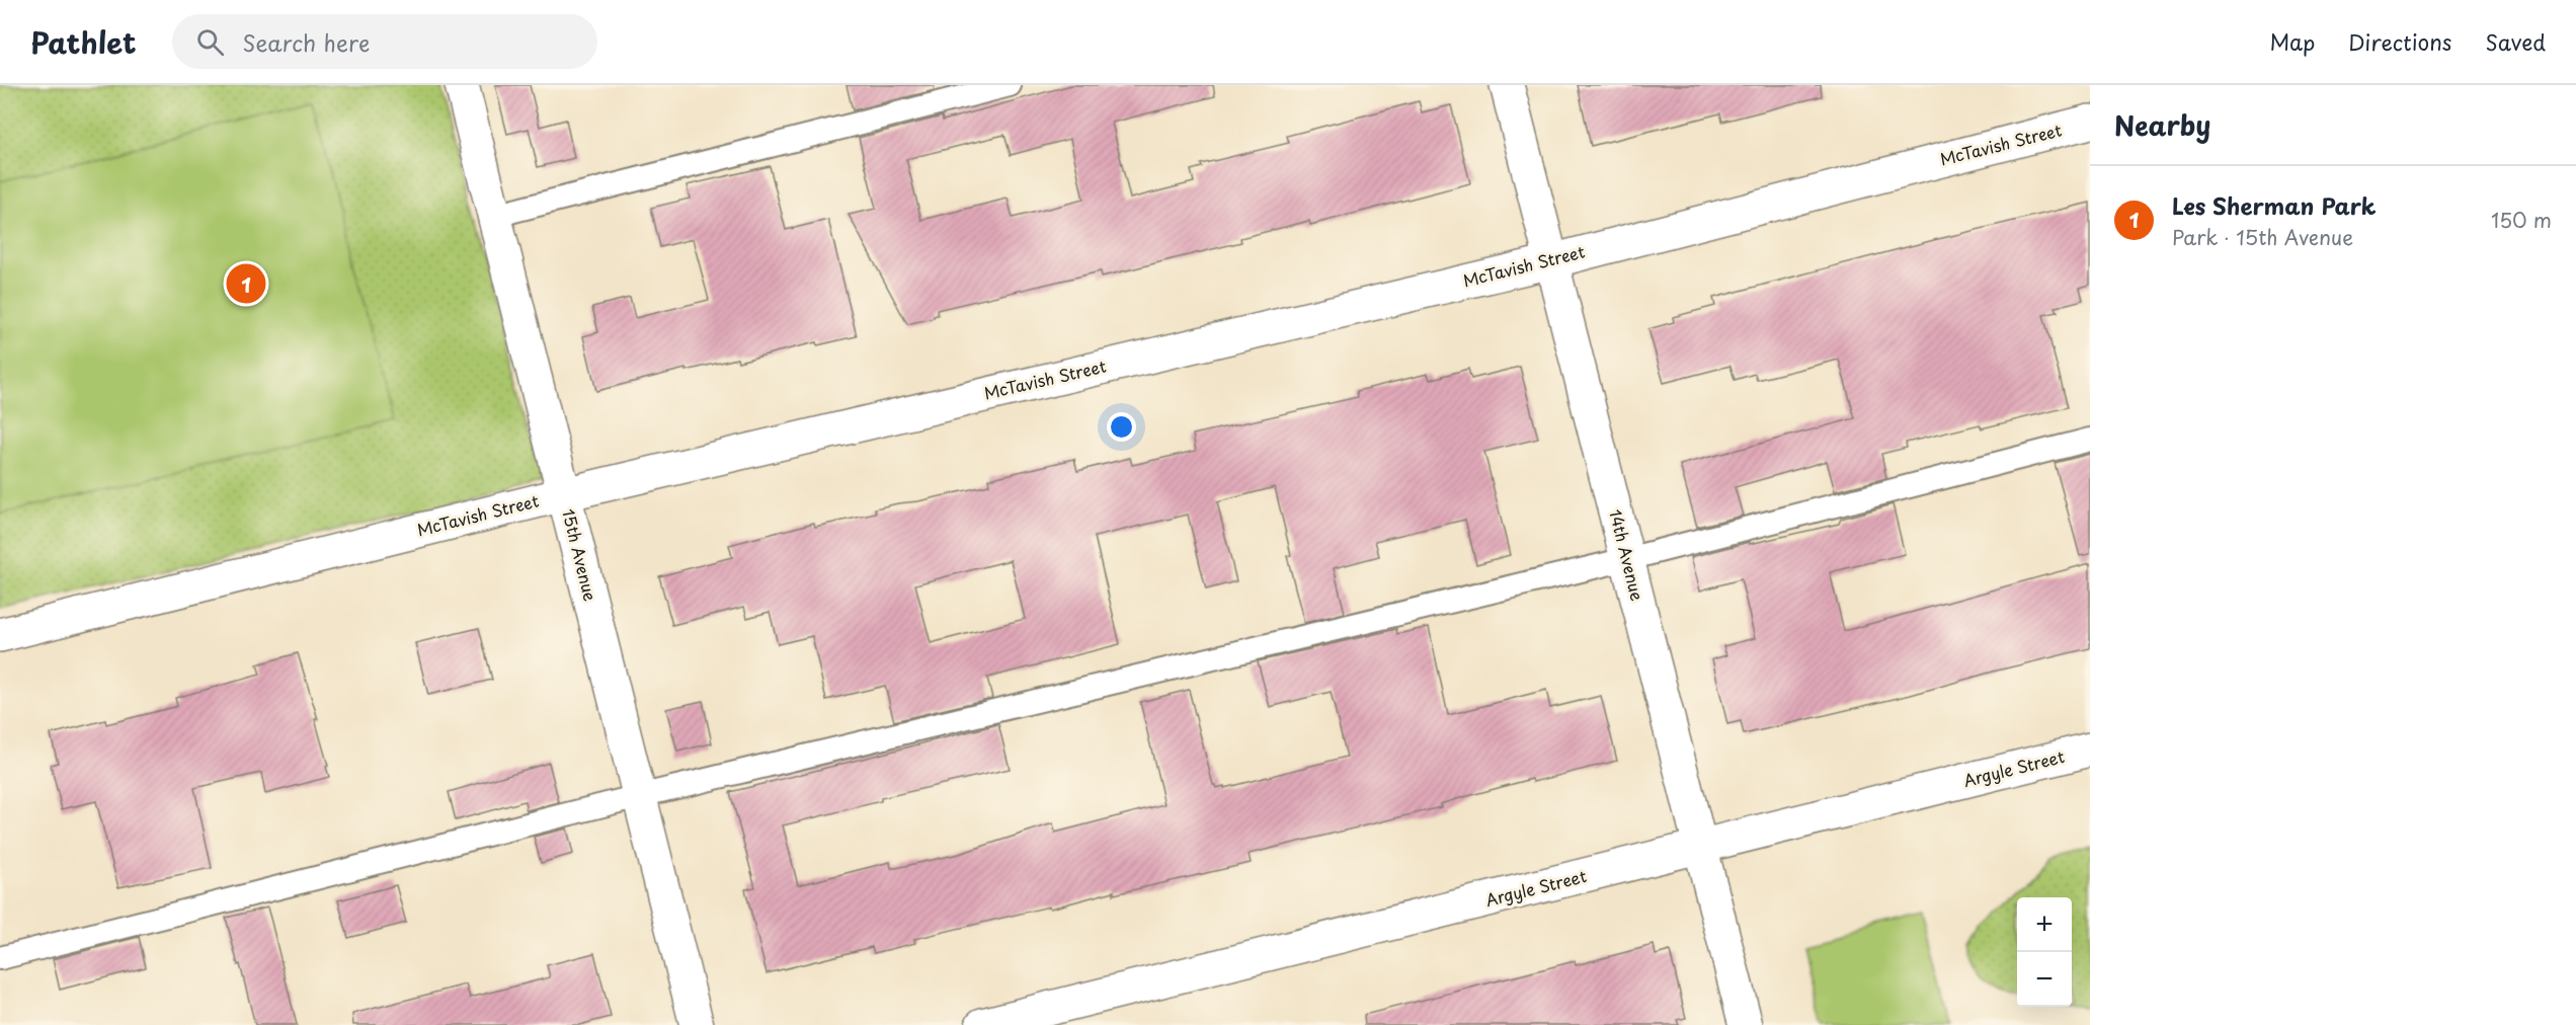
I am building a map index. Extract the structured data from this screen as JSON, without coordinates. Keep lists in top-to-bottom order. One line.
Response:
{"streets":{"street":["McTavish Street","15th Avenue","14th Avenue","Argyle Street"]},"crossings":[["McTavish Street","15th Avenue"],["McTavish Street","14th Avenue"],["14th Avenue","Argyle Street"]],"page":{"header":"Pathlet","search":"Search here","nav":["Map","Directions","Saved"],"heading":"Nearby","list":[{"mark":"1","name":"Les Sherman Park","note":"Park · 15th Avenue","value":"150 m"}],"pins":"1","map_buttons":["+","−"]}}
